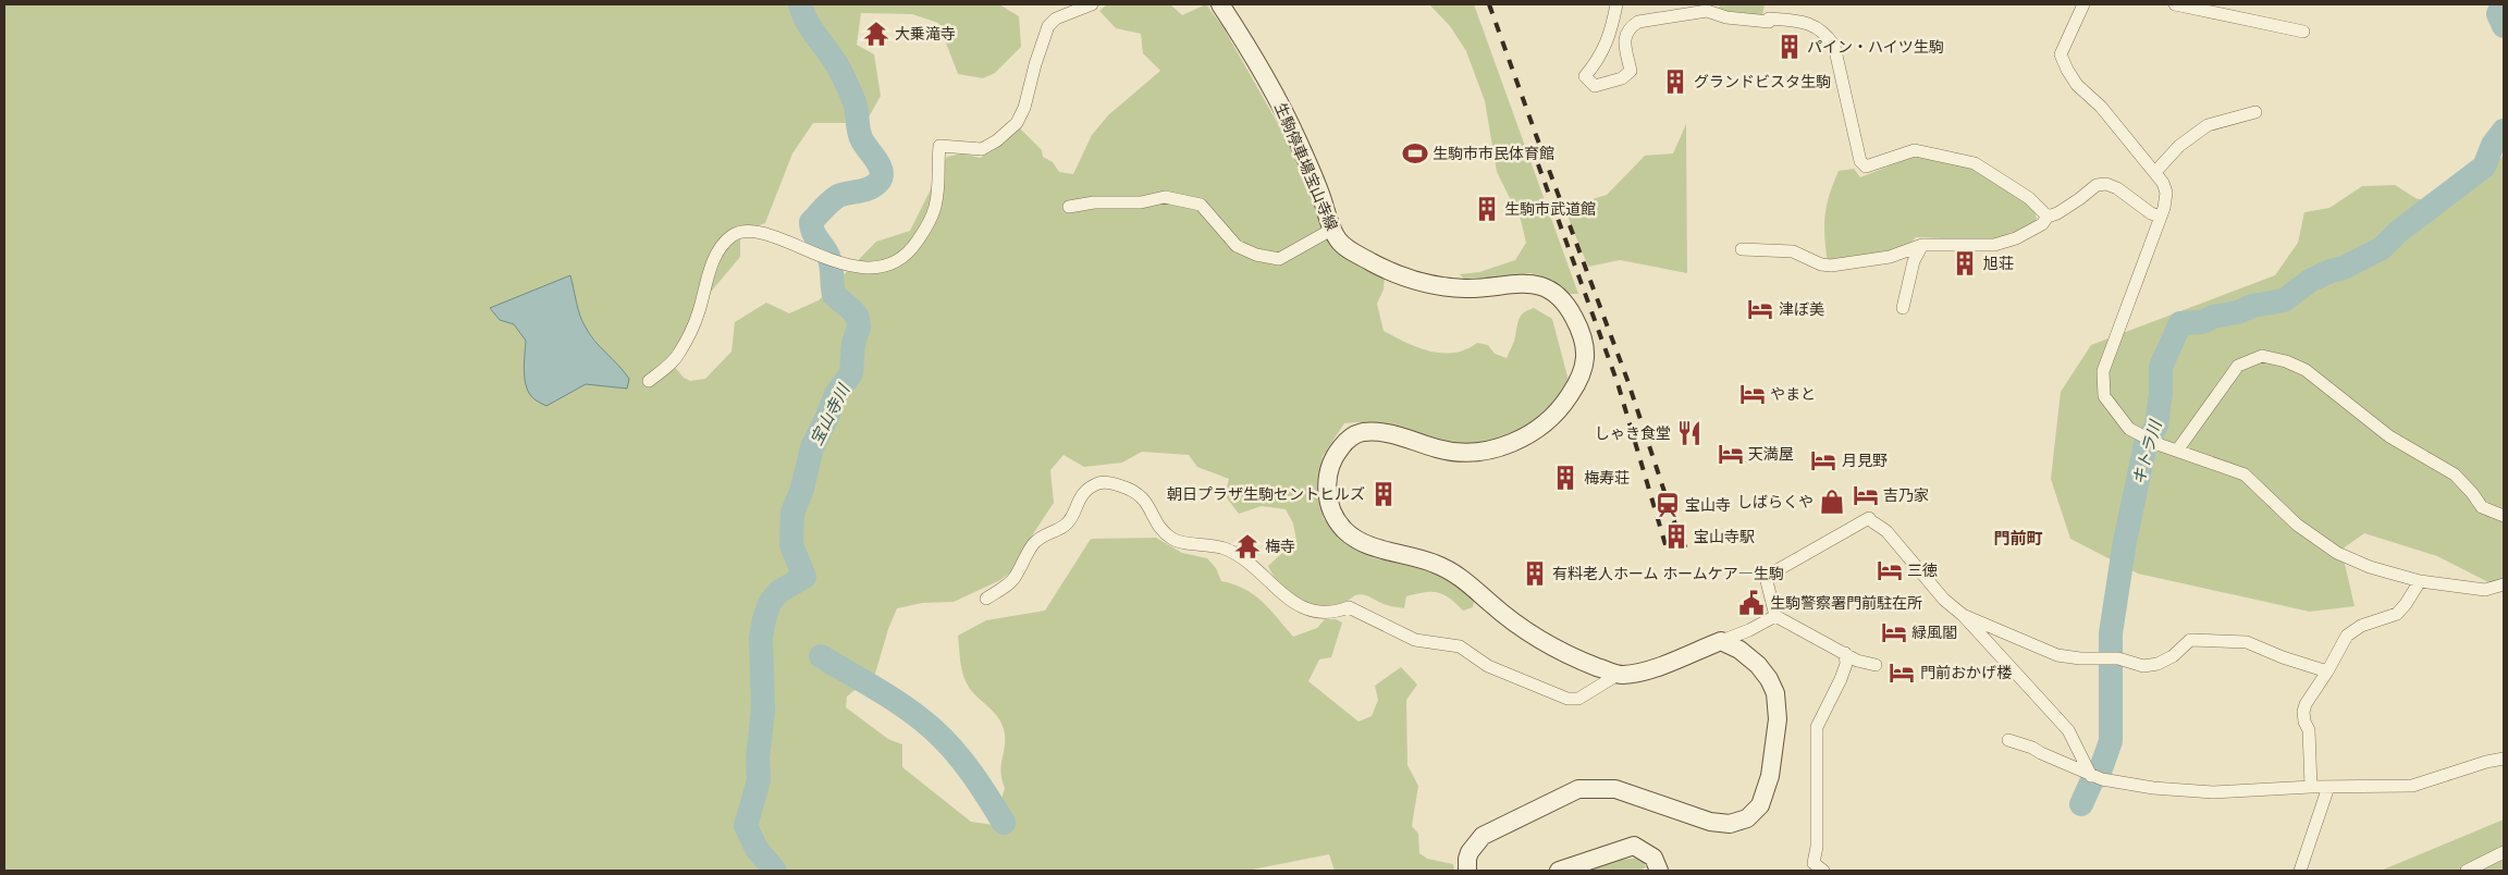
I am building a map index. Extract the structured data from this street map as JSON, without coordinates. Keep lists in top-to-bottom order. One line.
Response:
{"streets":{"main road":["生駒停車場宝山寺線"]},"districts":["門前町"],"water":["宝山寺川","キトラ川"],"places":{"temple":["大乗滝寺","梅寺"],"building":["パイン・ハイツ生駒","グランドビスタ生駒","生駒市武道館","旭荘","梅寿荘","朝日プラザ生駒セントヒルズ","宝山寺駅","有料老人ホーム ホームケア―生駒"],"sports":["生駒市市民体育館"],"hotel":["津ぼ美","やまと","天満屋","月見野","吉乃家","三徳","緑風閣","門前おかげ楼"],"restaurant":["しゃき食堂"],"shop":["しばらくや"],"station":["宝山寺"],"public building":["生駒警察署門前駐在所"]}}
